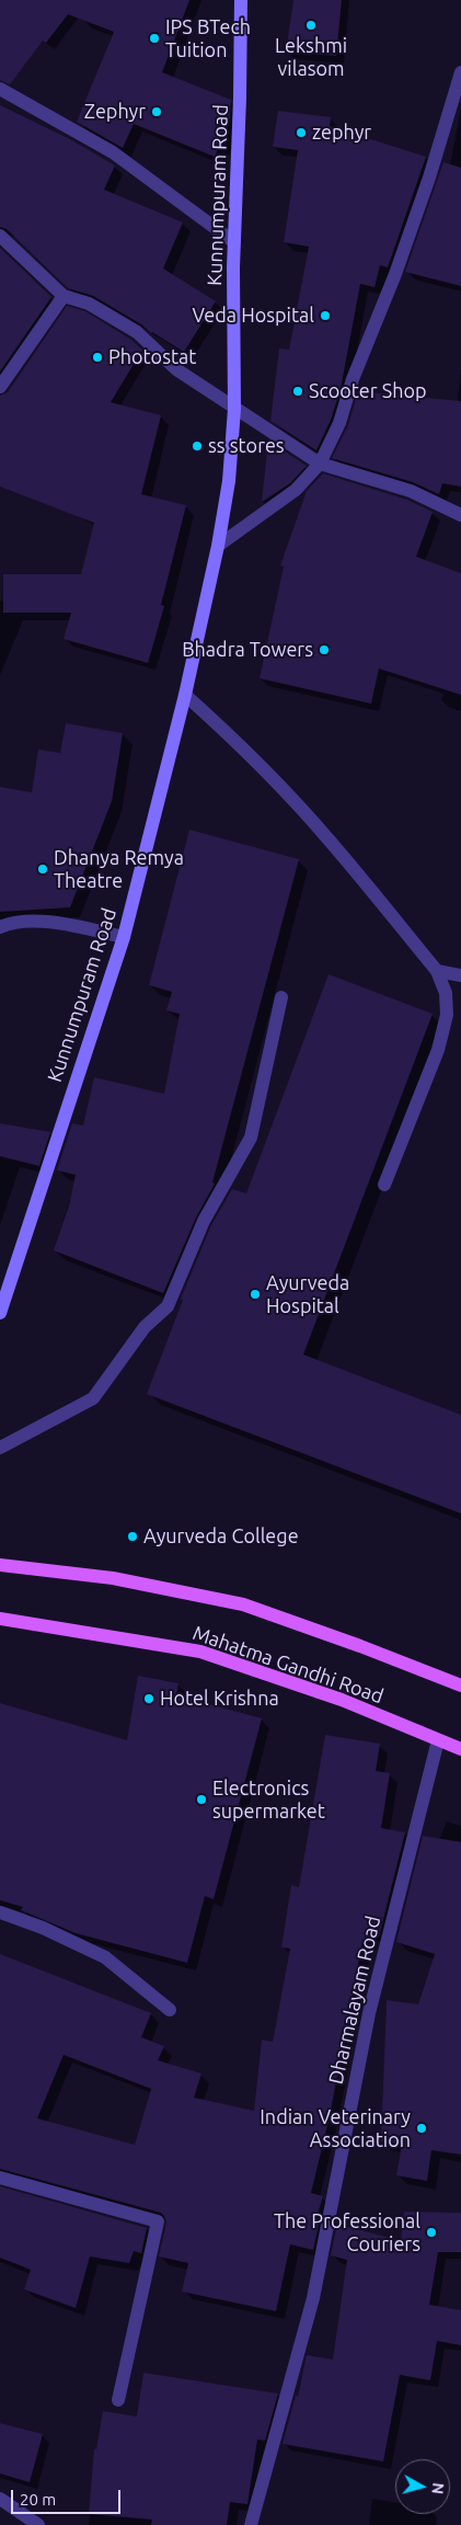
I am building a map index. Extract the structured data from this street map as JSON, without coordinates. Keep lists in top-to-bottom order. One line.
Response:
{"streets":{"main road":["Kunnumpuram Road","Mahatma Gandhi Road"],"street":["Dharmalayam Road"]},"crossings":[["Mahatma Gandhi Road","Dharmalayam Road"]],"places":["Lekshmi vilasom","IPS BTech Tuition","Zephyr","zephyr","Veda Hospital","Photostat","Scooter Shop","ss stores","Bhadra Towers","Dhanya Remya Theatre","Ayurveda Hospital","Ayurveda College","Hotel Krishna","Electronics supermarket","Indian Veterinary Association","The Professional Couriers"],"scale_bar":"20 m","north":"right"}
